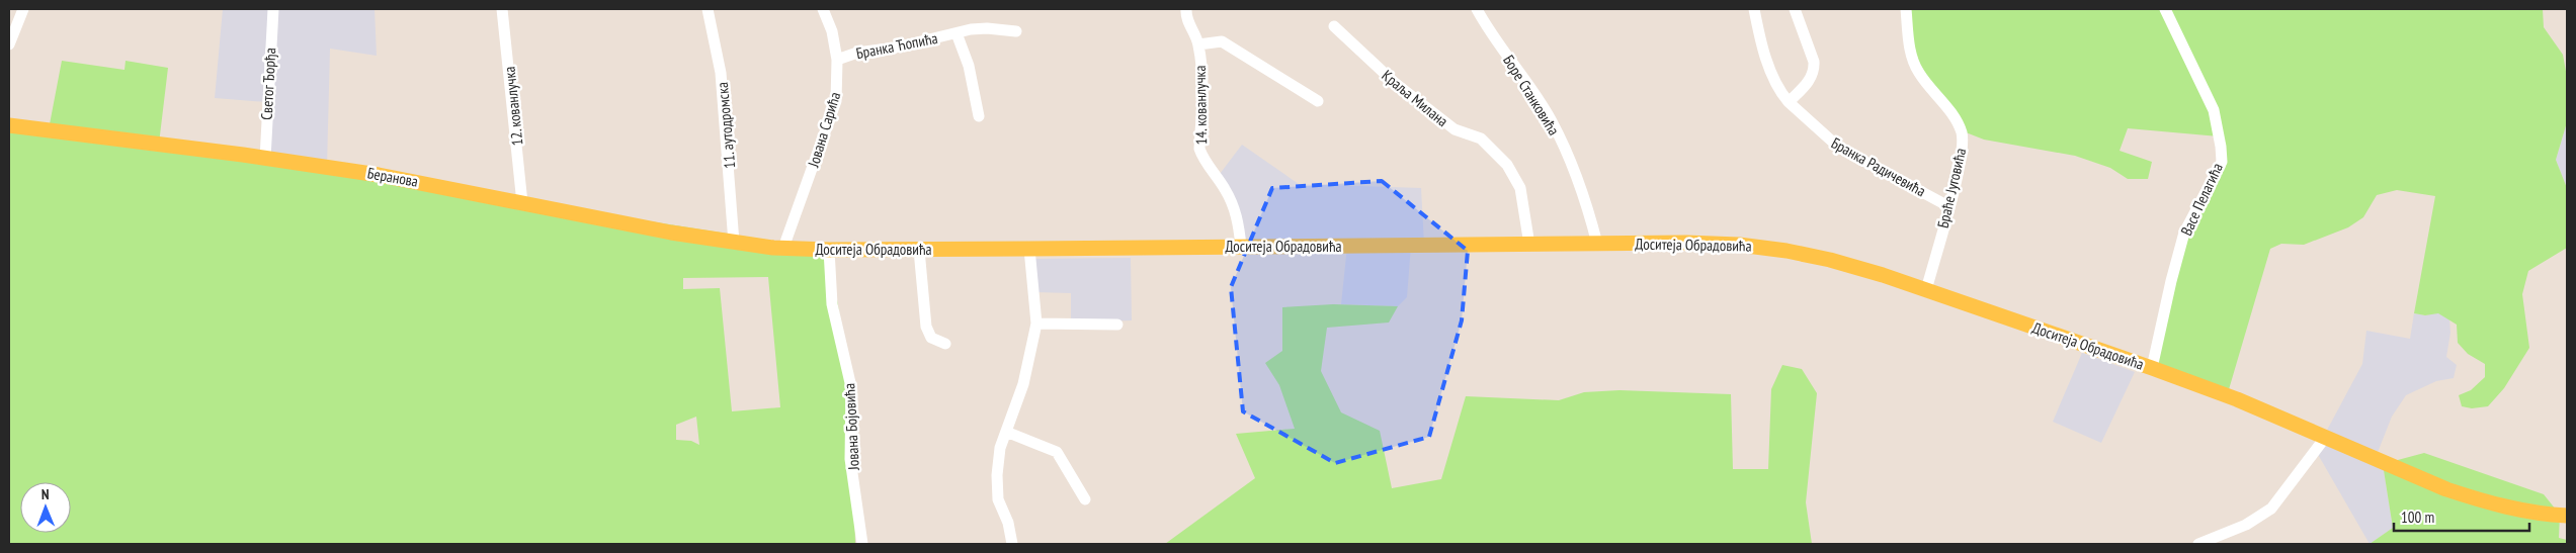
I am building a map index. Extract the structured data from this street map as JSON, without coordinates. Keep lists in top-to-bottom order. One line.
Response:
{"streets":{"main road":["Беранова","Доситеја Обрадовића"],"street":["Бранка Ћопића","Светог Ђорђа","Боре Станковића","Краља Милана","14. кованлучка","12. кованлучка","11. аутодромска","Јована Сарића","Бранка Радичевића","Браће Југовића","Васе Пелагића","Јована Бојовића"]},"crossings":[["Бранка Ћопића","Јована Сарића"],["Светог Ђорђа","Беранова"],["Боре Станковића","Доситеја Обрадовића"],["Краља Милана","Доситеја Обрадовића"],["14. кованлучка","Доситеја Обрадовића"],["12. кованлучка","Беранова"],["11. аутодромска","Беранова"],["Јована Сарића","Беранова"],["Јована Сарића","Доситеја Обрадовића"],["Бранка Радичевића","Браће Југовића"],["Беранова","Доситеја Обрадовића"],["Браће Југовића","Доситеја Обрадовића"],["Васе Пелагића","Доситеја Обрадовића"],["Доситеја Обрадовића","Јована Бојовића"]],"scale_bar":"100 m","north":"top"}
